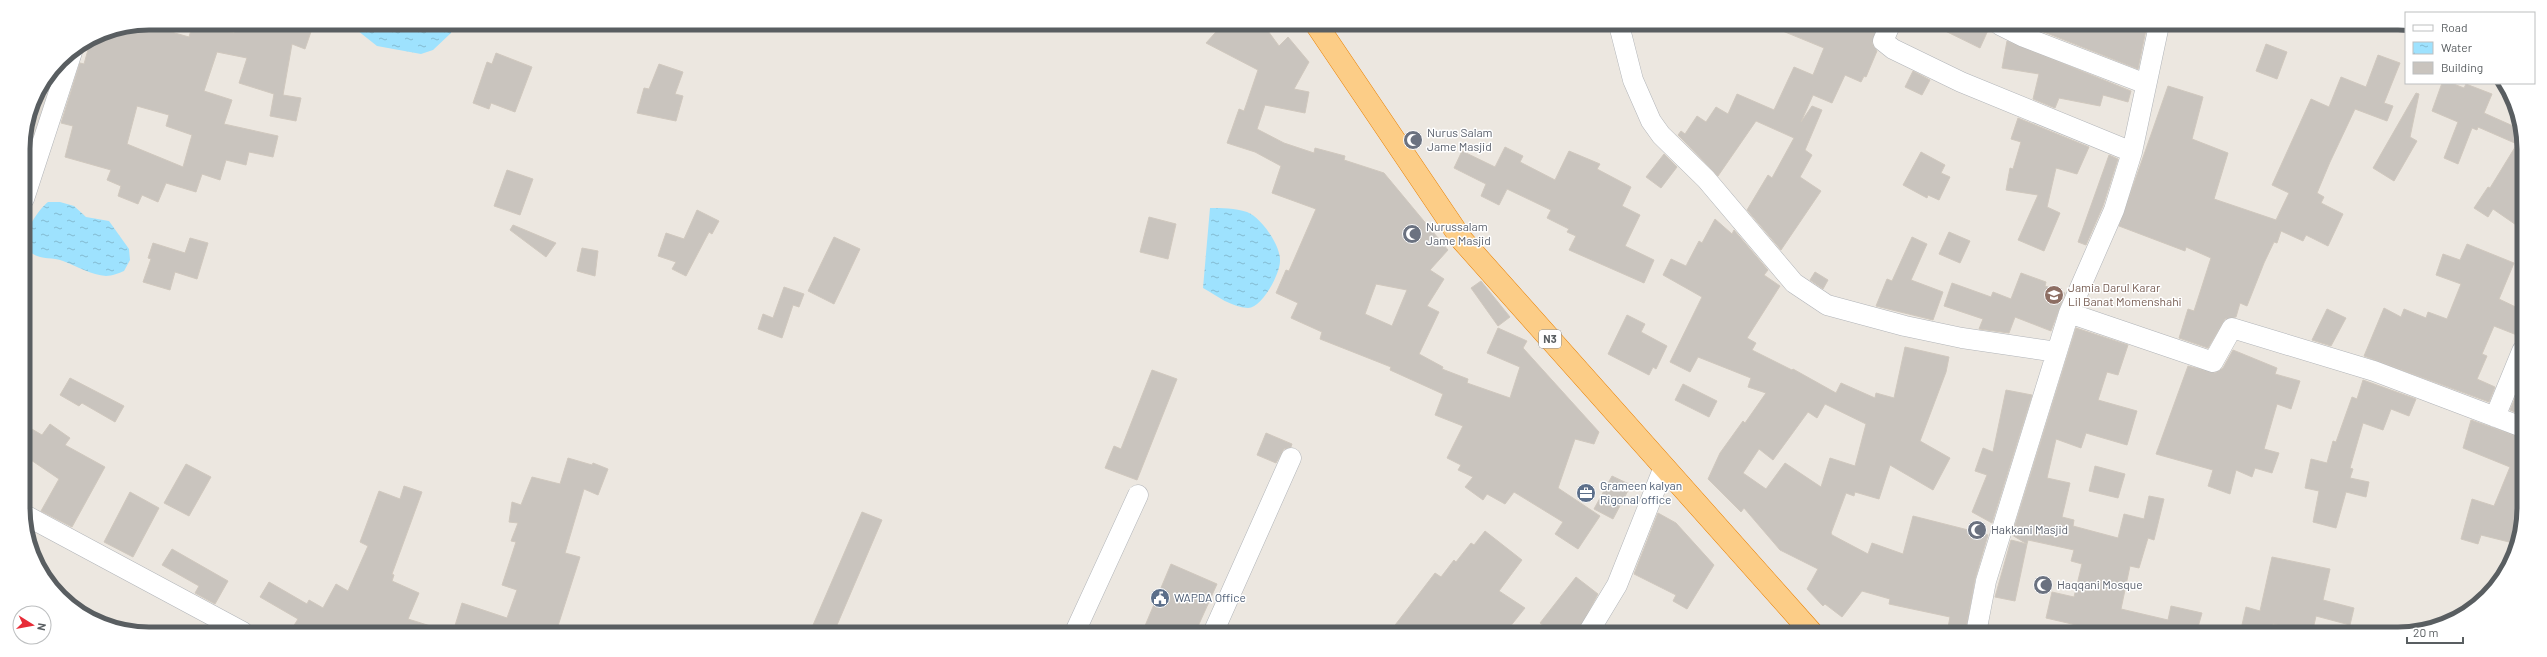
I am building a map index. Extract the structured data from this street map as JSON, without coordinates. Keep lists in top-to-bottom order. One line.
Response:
{"streets":{"highway":["N3"]},"places":{"mosque":["Nurus Salam Jame Masjid","Nurussalam Jame Masjid","Hakkani Masjid","Haqqani Mosque"],"school or university":["Jamia Darul Karar Lil Banat Momenshahi"],"office":["Grameen kalyan Rigonal office"],"public building":["WAPDA Office"]},"legend":["Road","Water","Building"],"scale_bar":"20 m","north":"right"}
